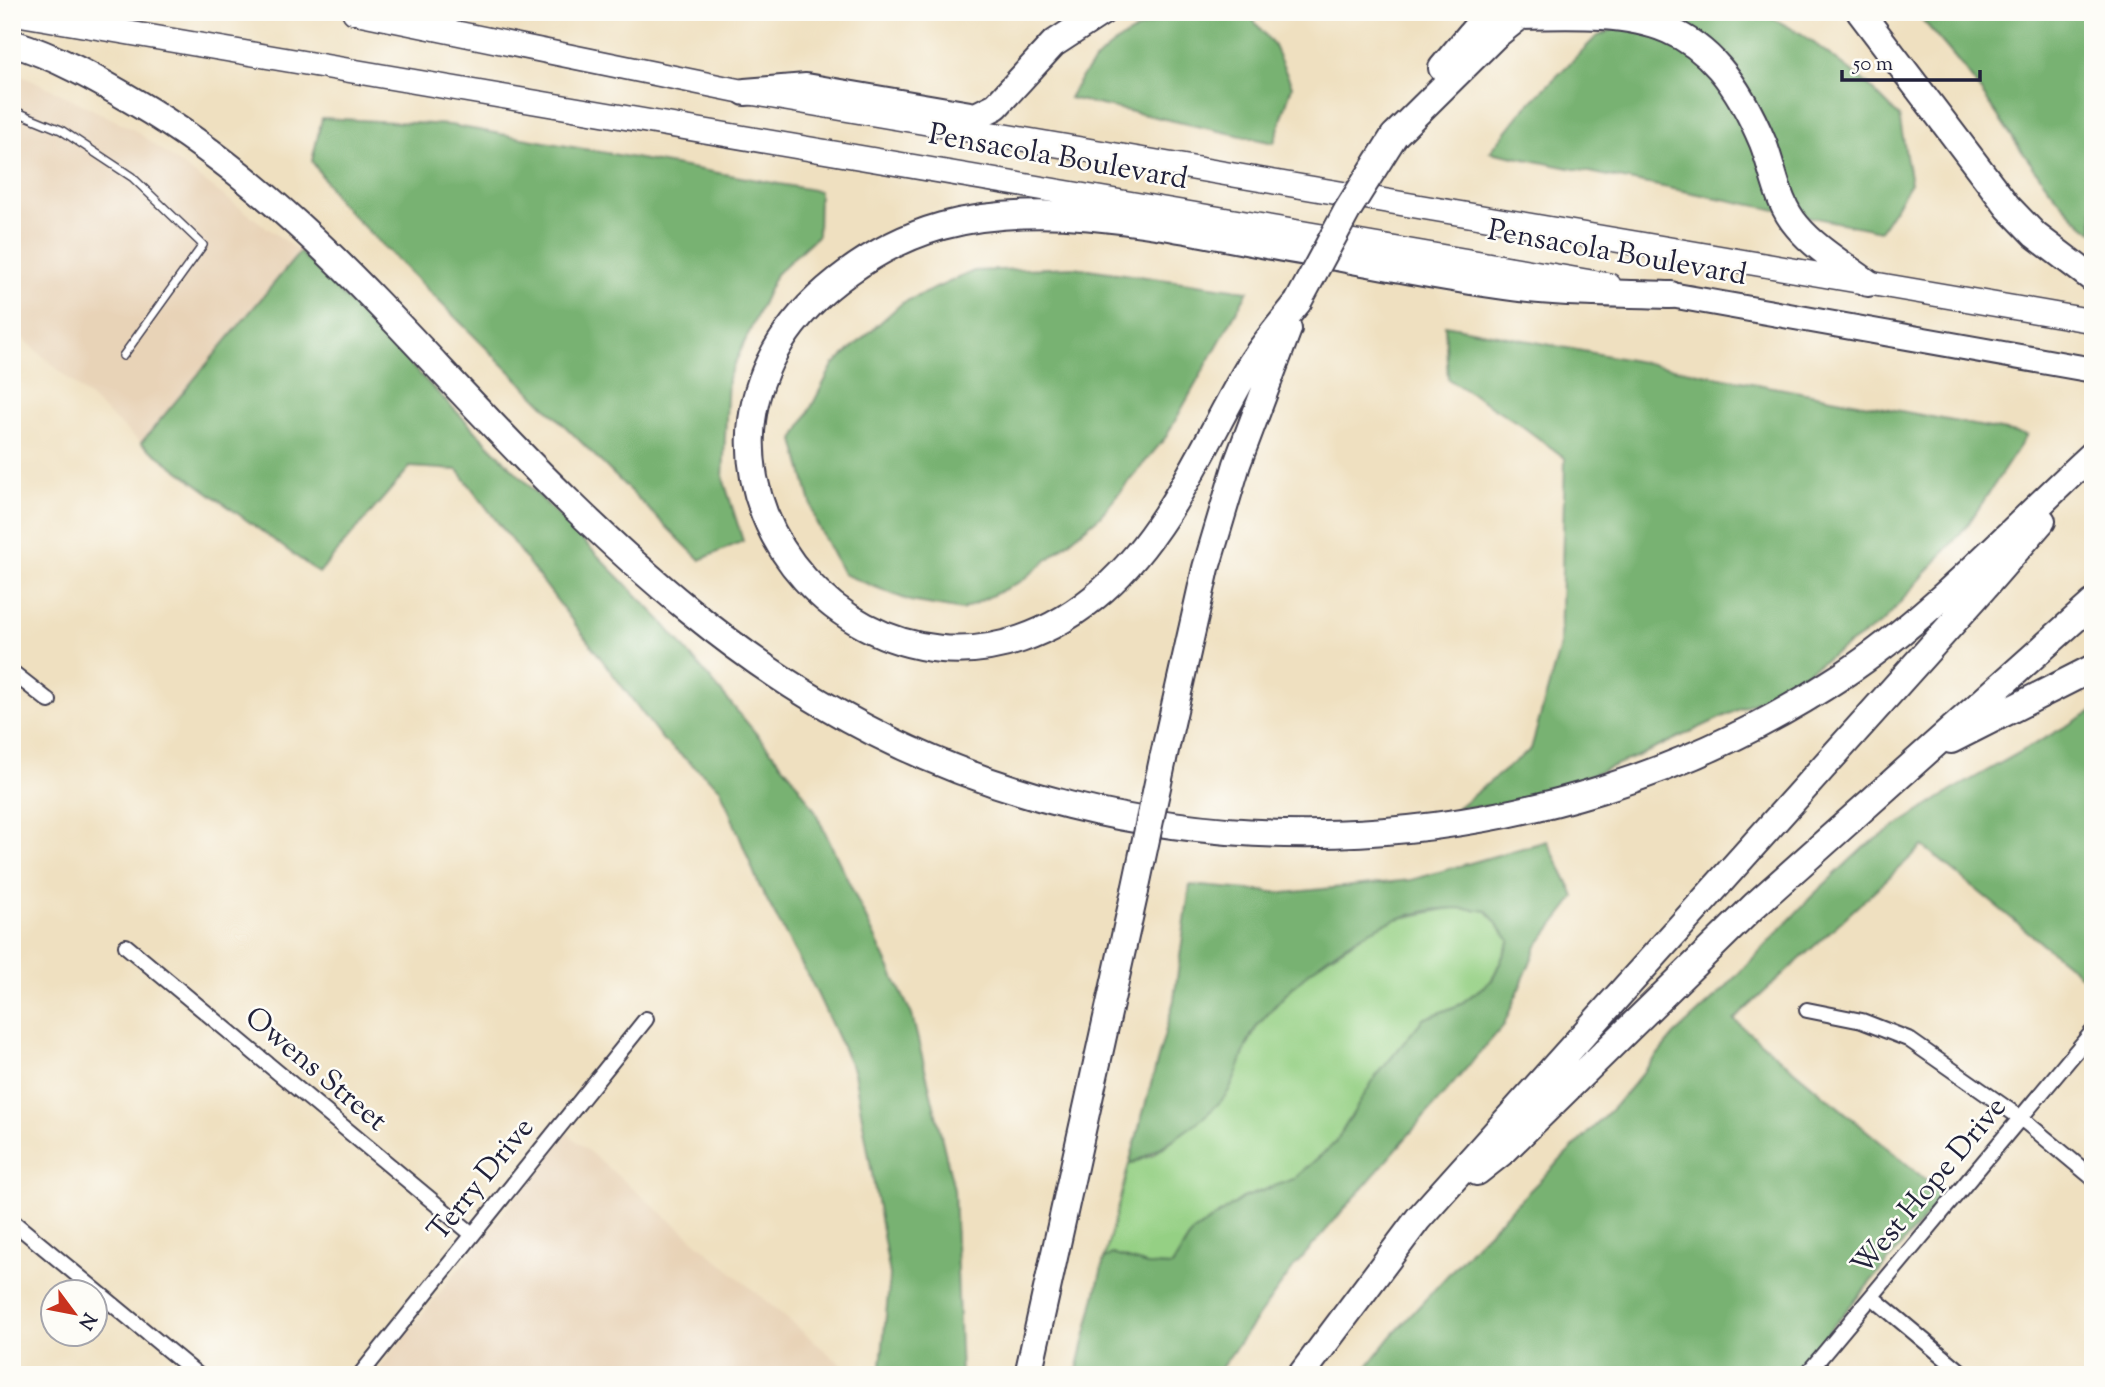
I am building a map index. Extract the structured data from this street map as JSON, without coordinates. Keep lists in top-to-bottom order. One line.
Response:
{"streets":{"highway":["Pensacola Boulevard"],"street":["Owens Street","Terry Drive","West Hope Drive"]},"crossings":[["Owens Street","Terry Drive"]],"scale_bar":"50 m","north":"bottom right"}
